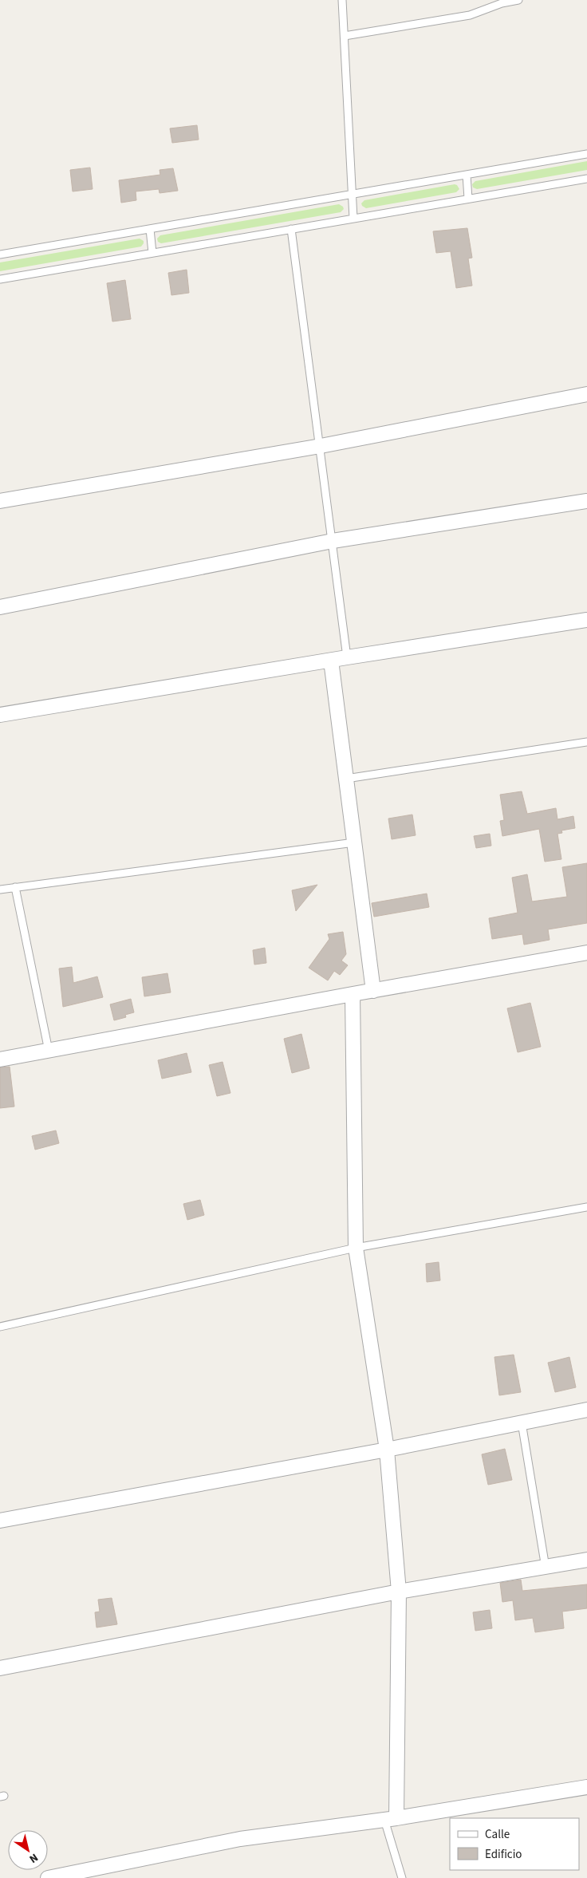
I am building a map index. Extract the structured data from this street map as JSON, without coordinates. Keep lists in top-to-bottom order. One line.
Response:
{"legend":["Calle","Edificio"],"north":"bottom right"}
